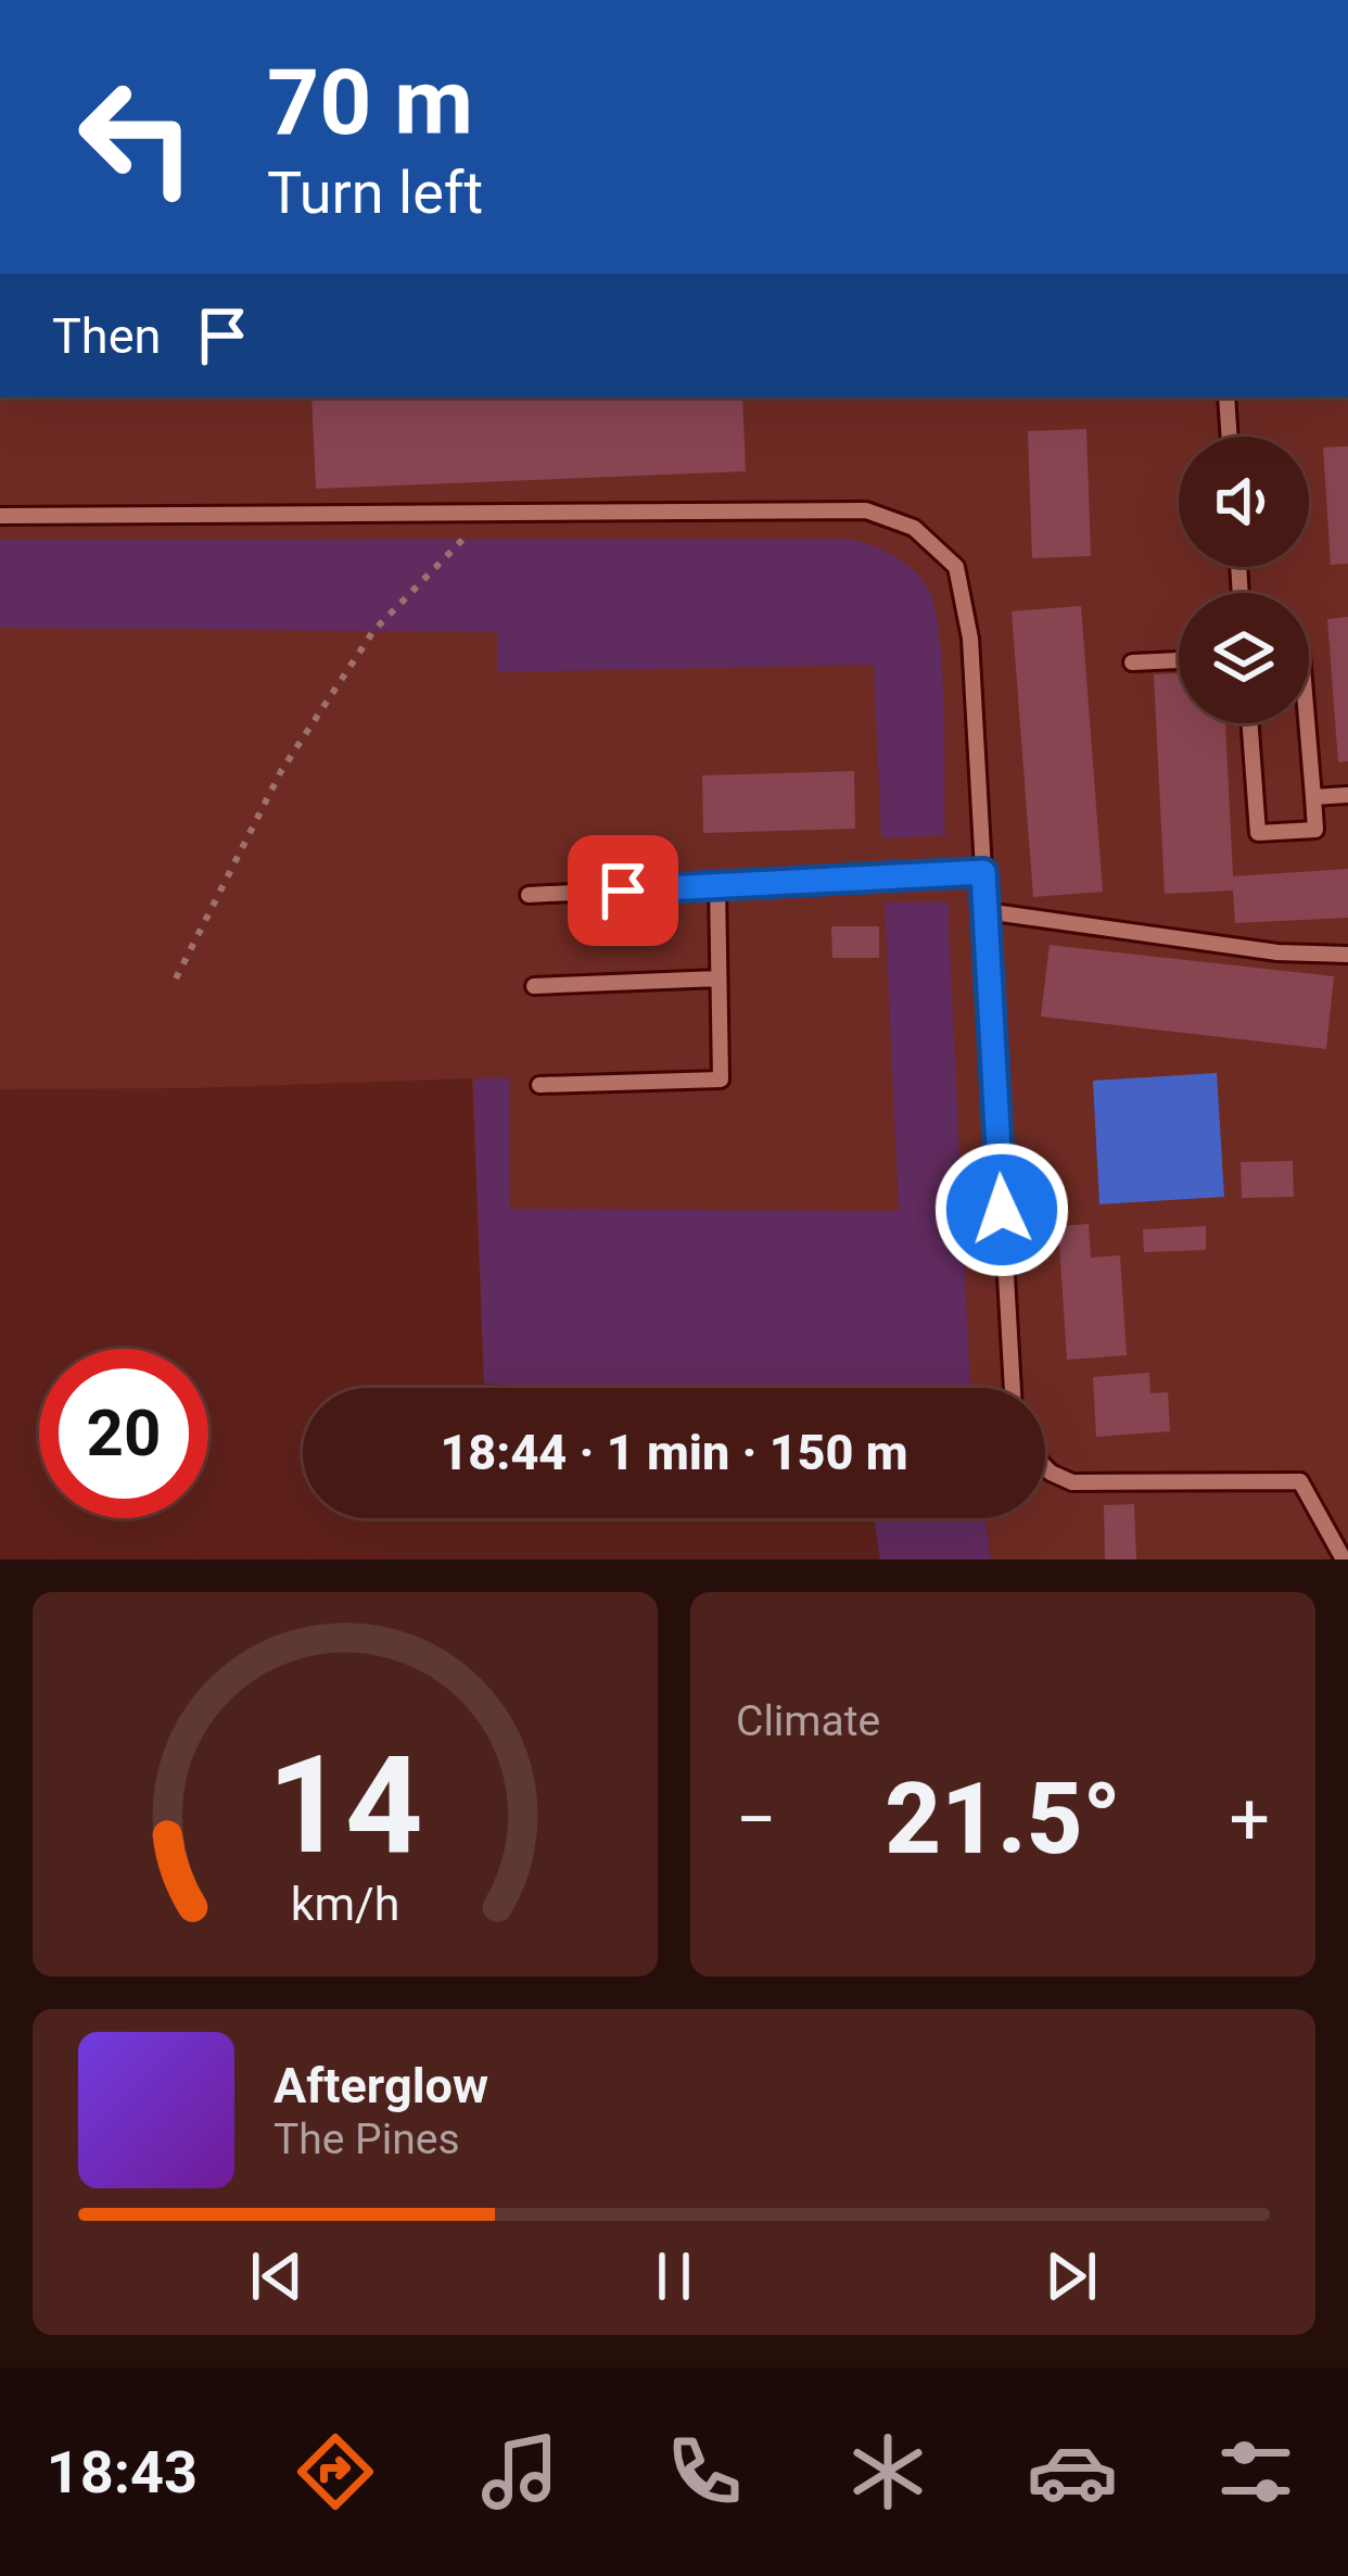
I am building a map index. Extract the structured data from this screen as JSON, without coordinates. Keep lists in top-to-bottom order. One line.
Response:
{"page":{"turn":["70 m","Turn left"],"then":"Then","limit":"20","trip":"18:44 · 1 min · 150 m","tile":"Climate","heat":["−","21.5°","+"],"song":["Afterglow","The Pines"],"tabs":"18:43","gauge":["14","km/h"]}}
